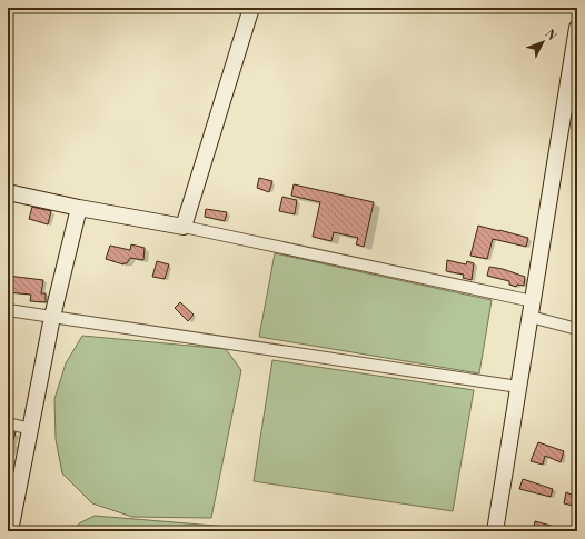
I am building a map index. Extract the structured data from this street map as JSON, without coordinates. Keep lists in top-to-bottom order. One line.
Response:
{"north":"top right"}
